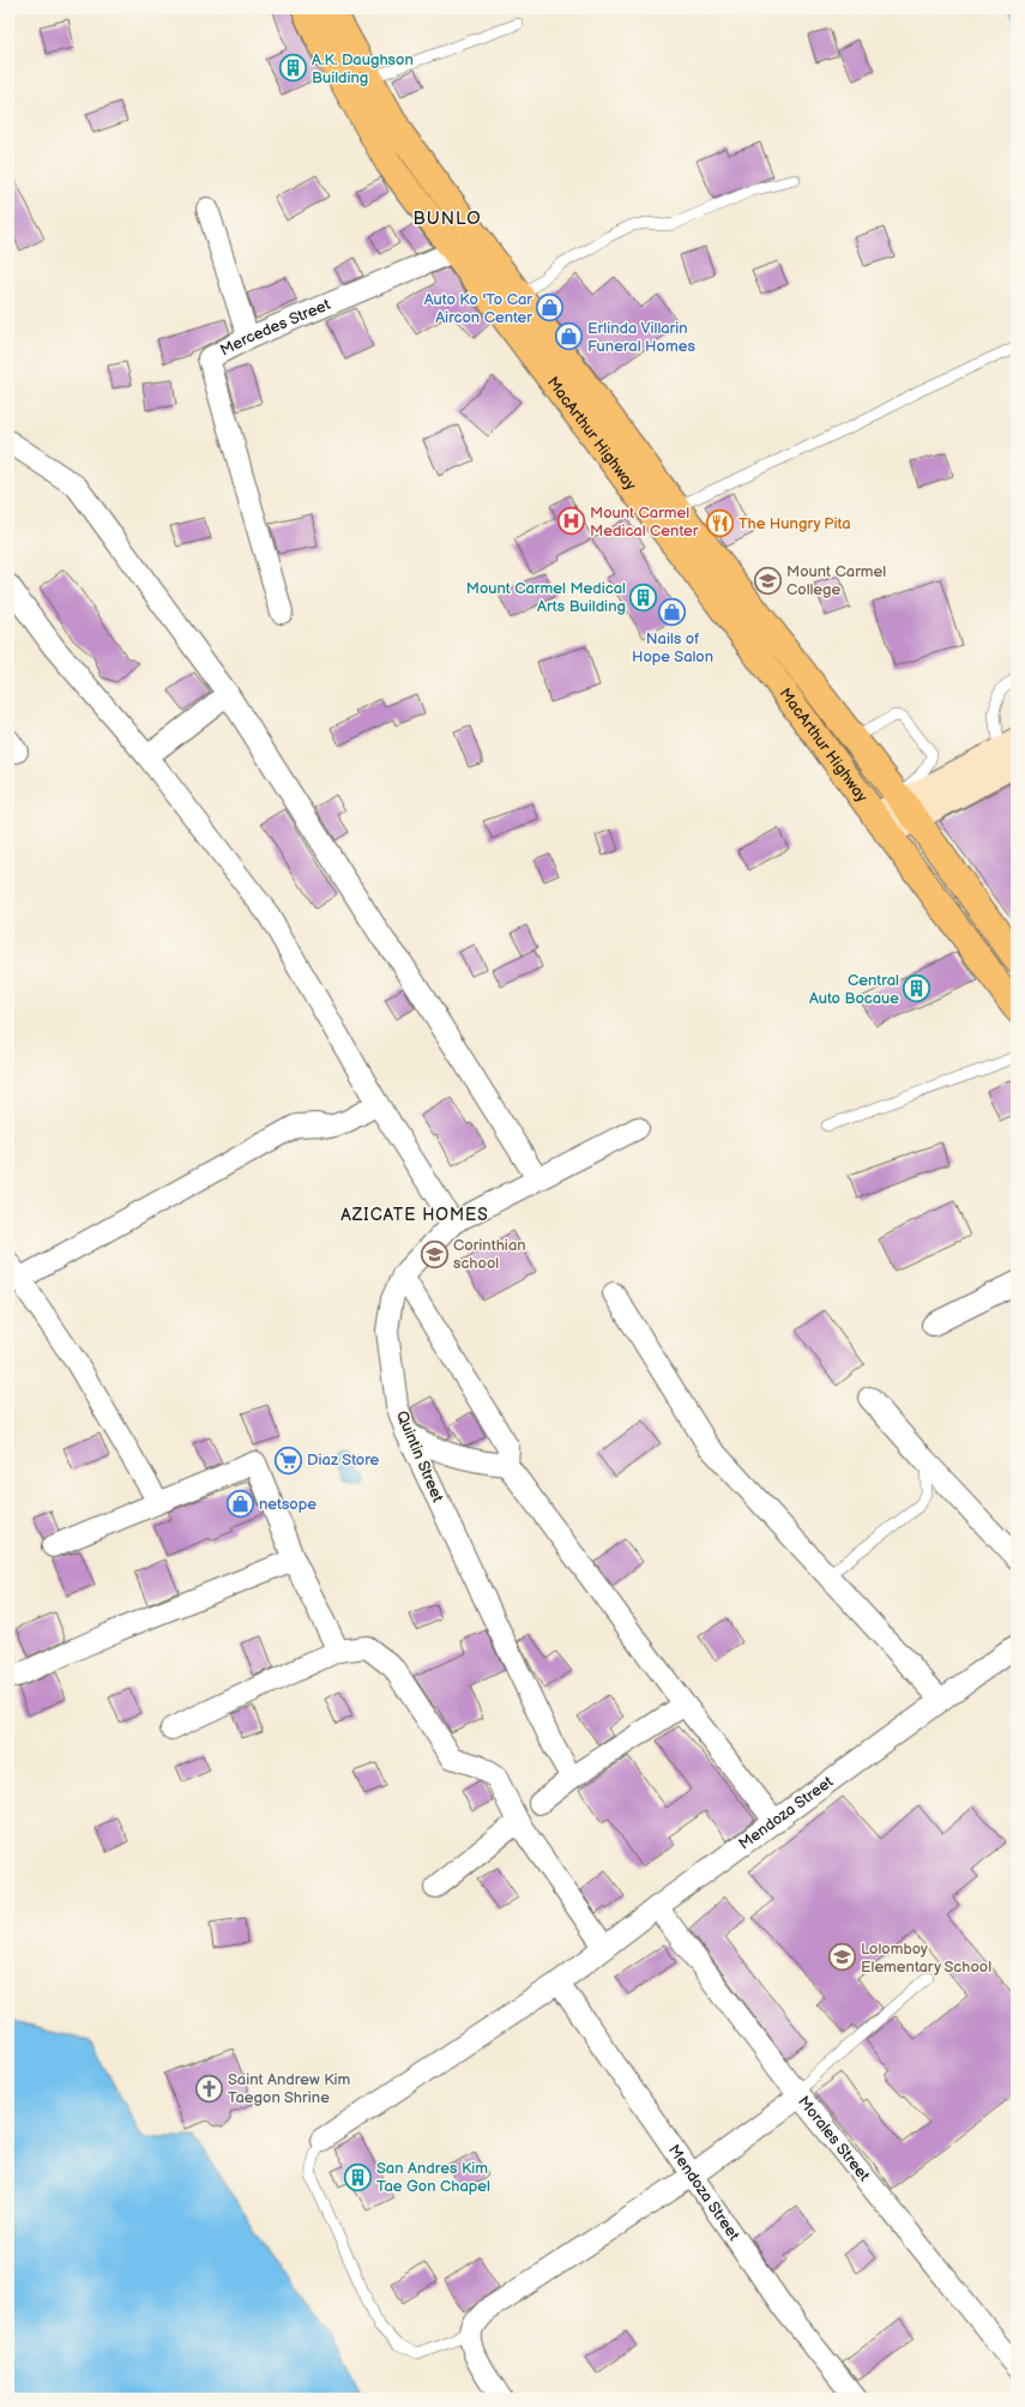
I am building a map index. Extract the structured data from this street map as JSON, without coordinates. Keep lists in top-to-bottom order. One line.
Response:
{"streets":{"highway":["MacArthur Highway"],"street":["Mercedes Street","Quintin Street","Mendoza Street","Morales Street"]},"crossings":[["Mercedes Street","MacArthur Highway"],["Mendoza Street","Morales Street"]],"districts":["BUNLO","AZICATE HOMES"],"places":{"building":["A.K. Daughson Building","Mount Carmel Medical Arts Building","Central Auto Bocaue","San Andres Kim Tae Gon Chapel"],"shop":["Auto Ko 'To Car Aircon Center","Erlinda Villarin Funeral Homes","Nails of Hope Salon","netsope"],"hospital":["Mount Carmel Medical Center"],"restaurant":["The Hungry Pita"],"school or university":["Mount Carmel College","Corinthian school","Lolomboy Elementary School"],"supermarket":["Diaz Store"],"church":["Saint Andrew Kim Taegon Shrine"]}}
